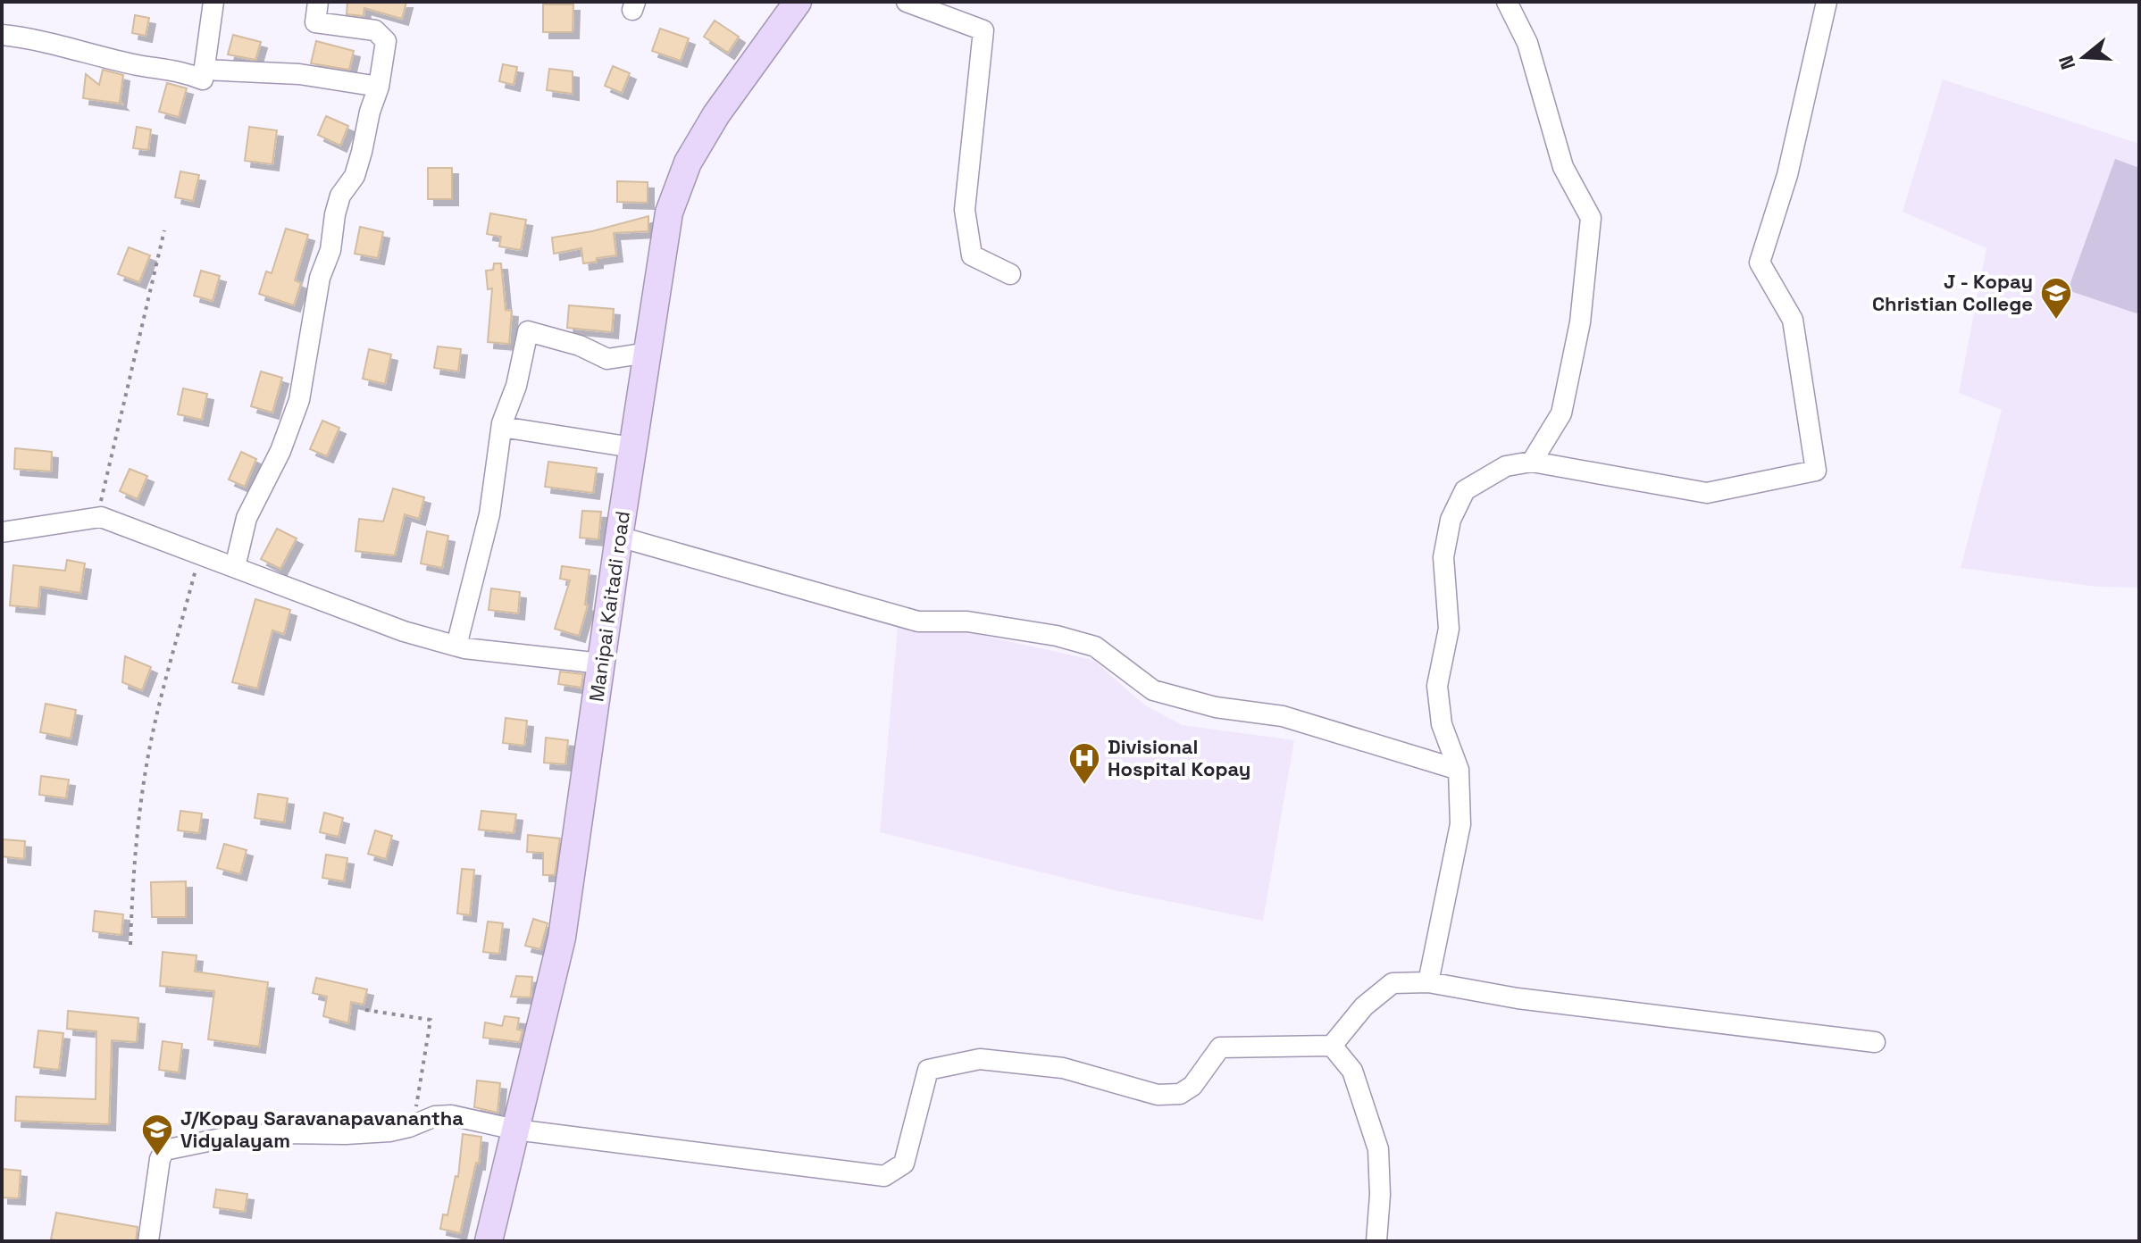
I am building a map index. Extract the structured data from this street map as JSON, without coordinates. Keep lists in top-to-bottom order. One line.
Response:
{"streets":{"main road":["Manipai Kaitadi road"]},"places":{"school or university":["J - Kopay Christian College","J/Kopay Saravanapavanantha Vidyalayam"],"hospital":["Divisional Hospital Kopay"]},"north":"left"}
